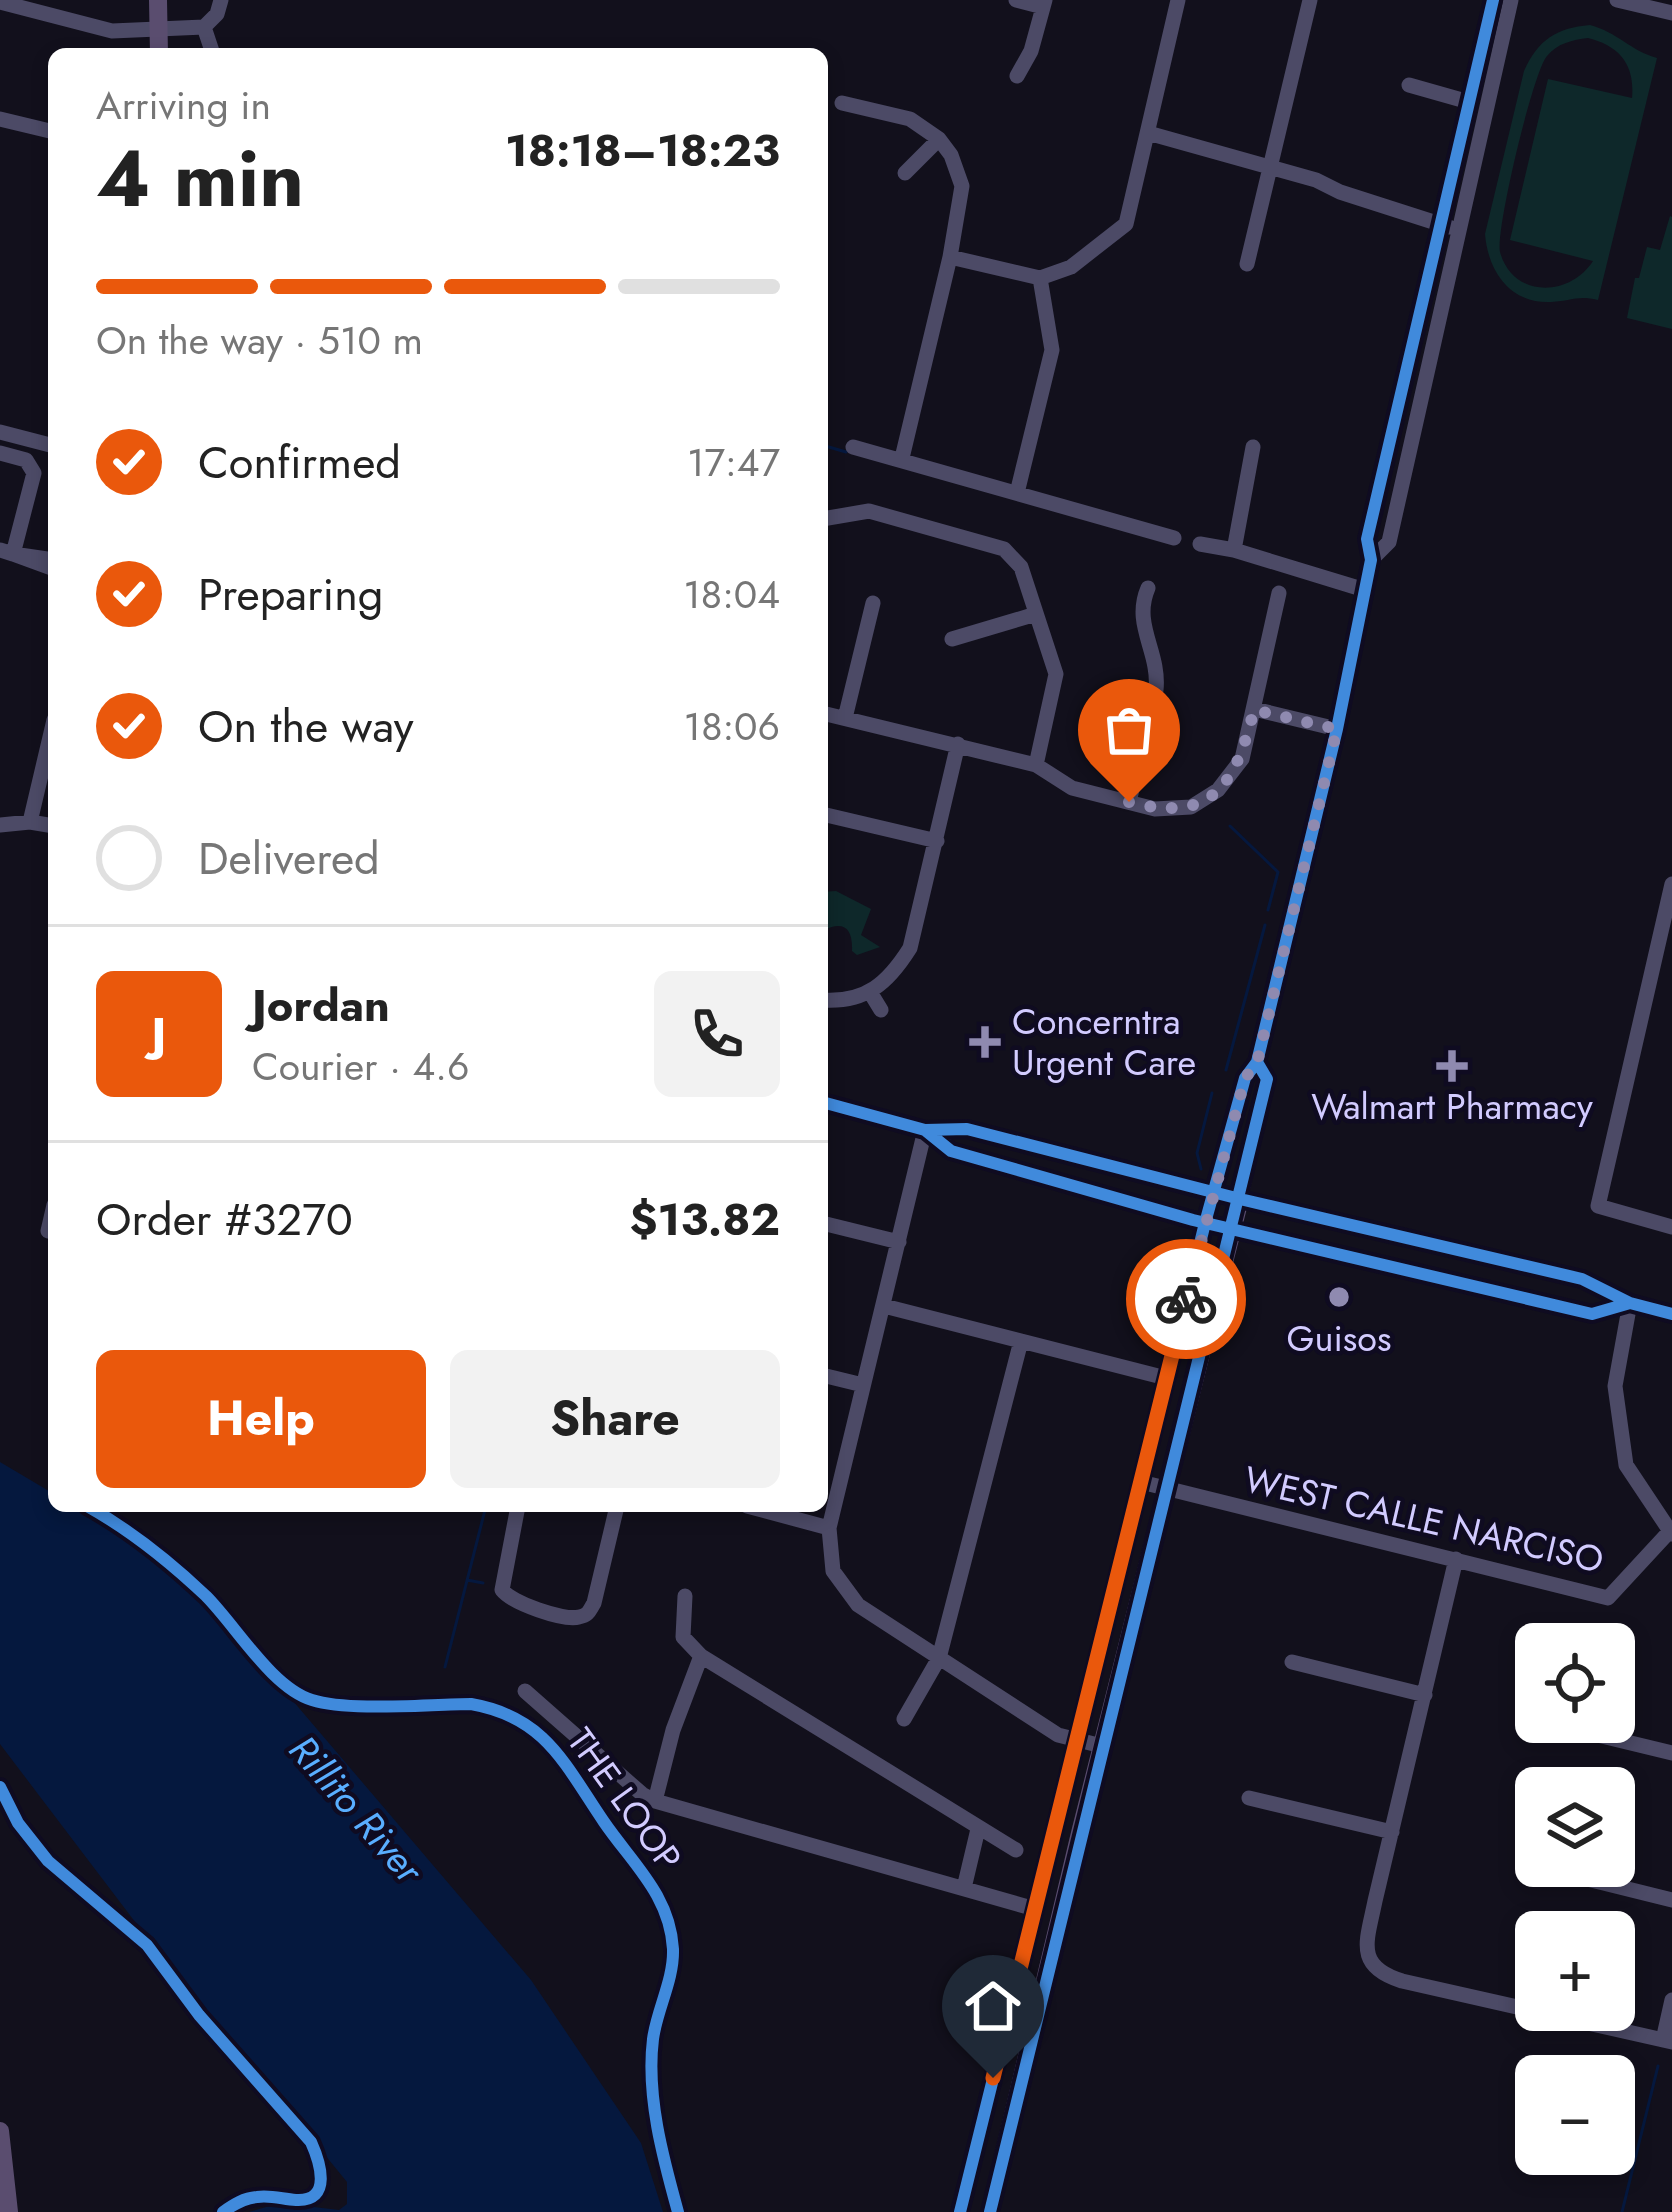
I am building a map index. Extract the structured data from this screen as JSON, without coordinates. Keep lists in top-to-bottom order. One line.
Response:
{"streets":{"street":["WEST CALLE NARCISO"],"cycle path":["THE LOOP"]},"water":["Rillito River"],"places":{"health":["Concerntra Urgent Care","Walmart Pharmacy"],"other":["Guisos"]},"page":{"heading":["4 min","Arriving in","18:18–18:23"],"panel":["Jordan","Courier · 4.6","Order #3270","$13.82"],"bar":"On the way · 510 m","list":[["Confirmed","17:47"],["Preparing","18:04"],["On the way","18:06"],"Delivered"],"round":"J","buttons":["Help","Share"],"map_buttons":["+","−"]}}
